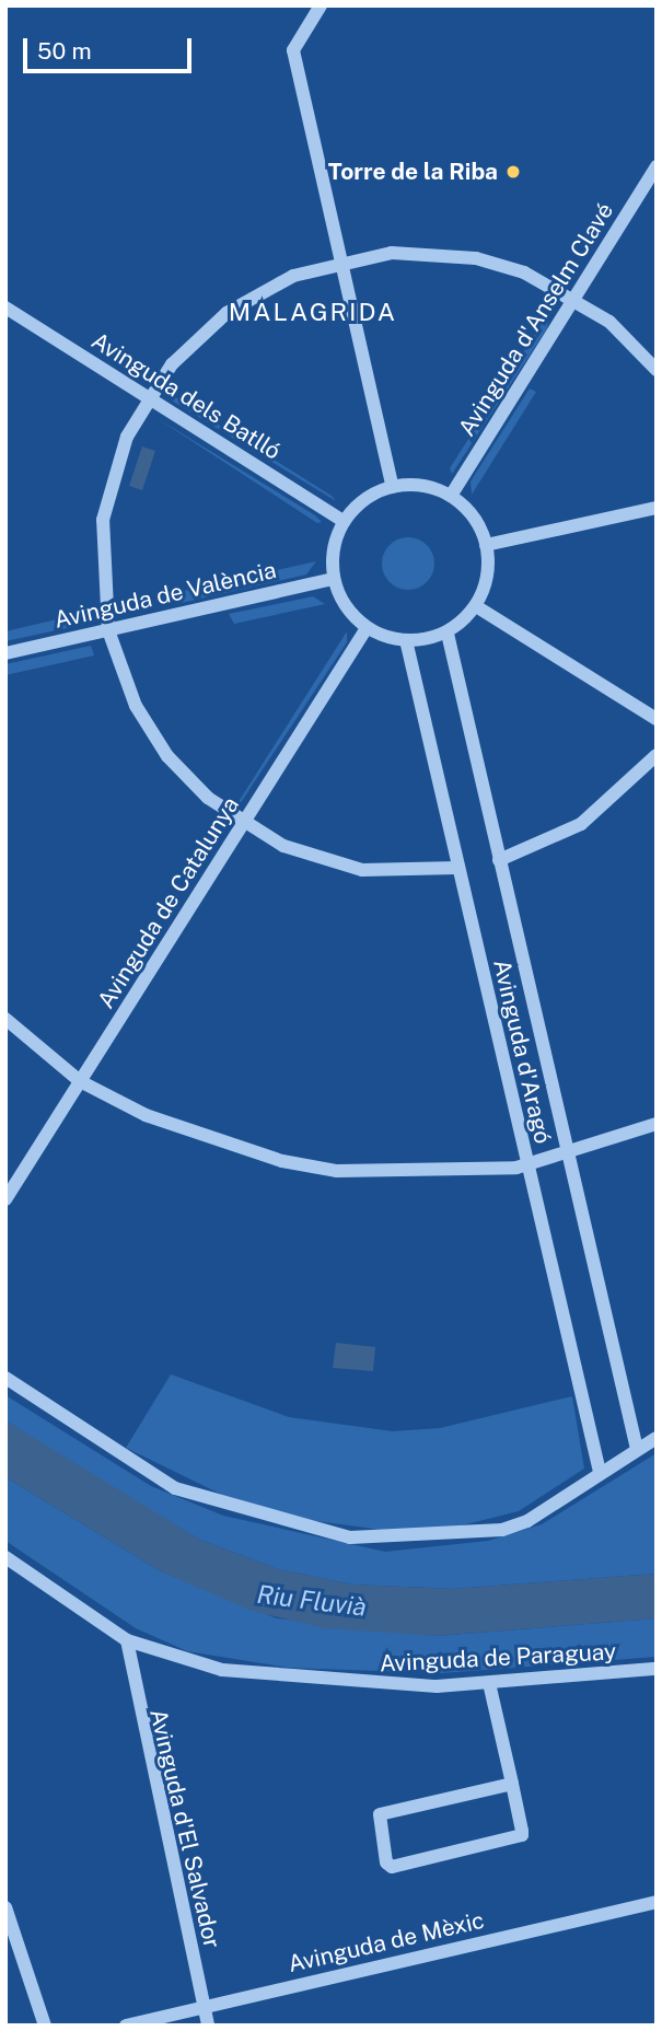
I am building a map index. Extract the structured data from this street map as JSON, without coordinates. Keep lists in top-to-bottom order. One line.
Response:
{"streets":{"street":["Avinguda d'Anselm Clavé","Avinguda dels Batlló","Avinguda de València","Avinguda de Catalunya","Avinguda d'Aragó","Avinguda de Paraguay","Avinguda d'El Salvador","Avinguda de Mèxic"]},"crossings":[["Avinguda d'Anselm Clavé","Avinguda dels Batlló"],["Avinguda d'Anselm Clavé","Avinguda de València"],["Avinguda d'Anselm Clavé","Avinguda de Catalunya"],["Avinguda d'Anselm Clavé","Avinguda d'Aragó"],["Avinguda dels Batlló","Avinguda de València"],["Avinguda dels Batlló","Avinguda de Catalunya"],["Avinguda dels Batlló","Avinguda d'Aragó"],["Avinguda de València","Avinguda de Catalunya"],["Avinguda de València","Avinguda d'Aragó"],["Avinguda de Catalunya","Avinguda d'Aragó"],["Avinguda de Paraguay","Avinguda d'El Salvador"],["Avinguda d'El Salvador","Avinguda de Mèxic"]],"districts":["MALAGRIDA"],"water":["Riu Fluvià"],"places":["Torre de la Riba"],"scale_bar":"50 m"}
